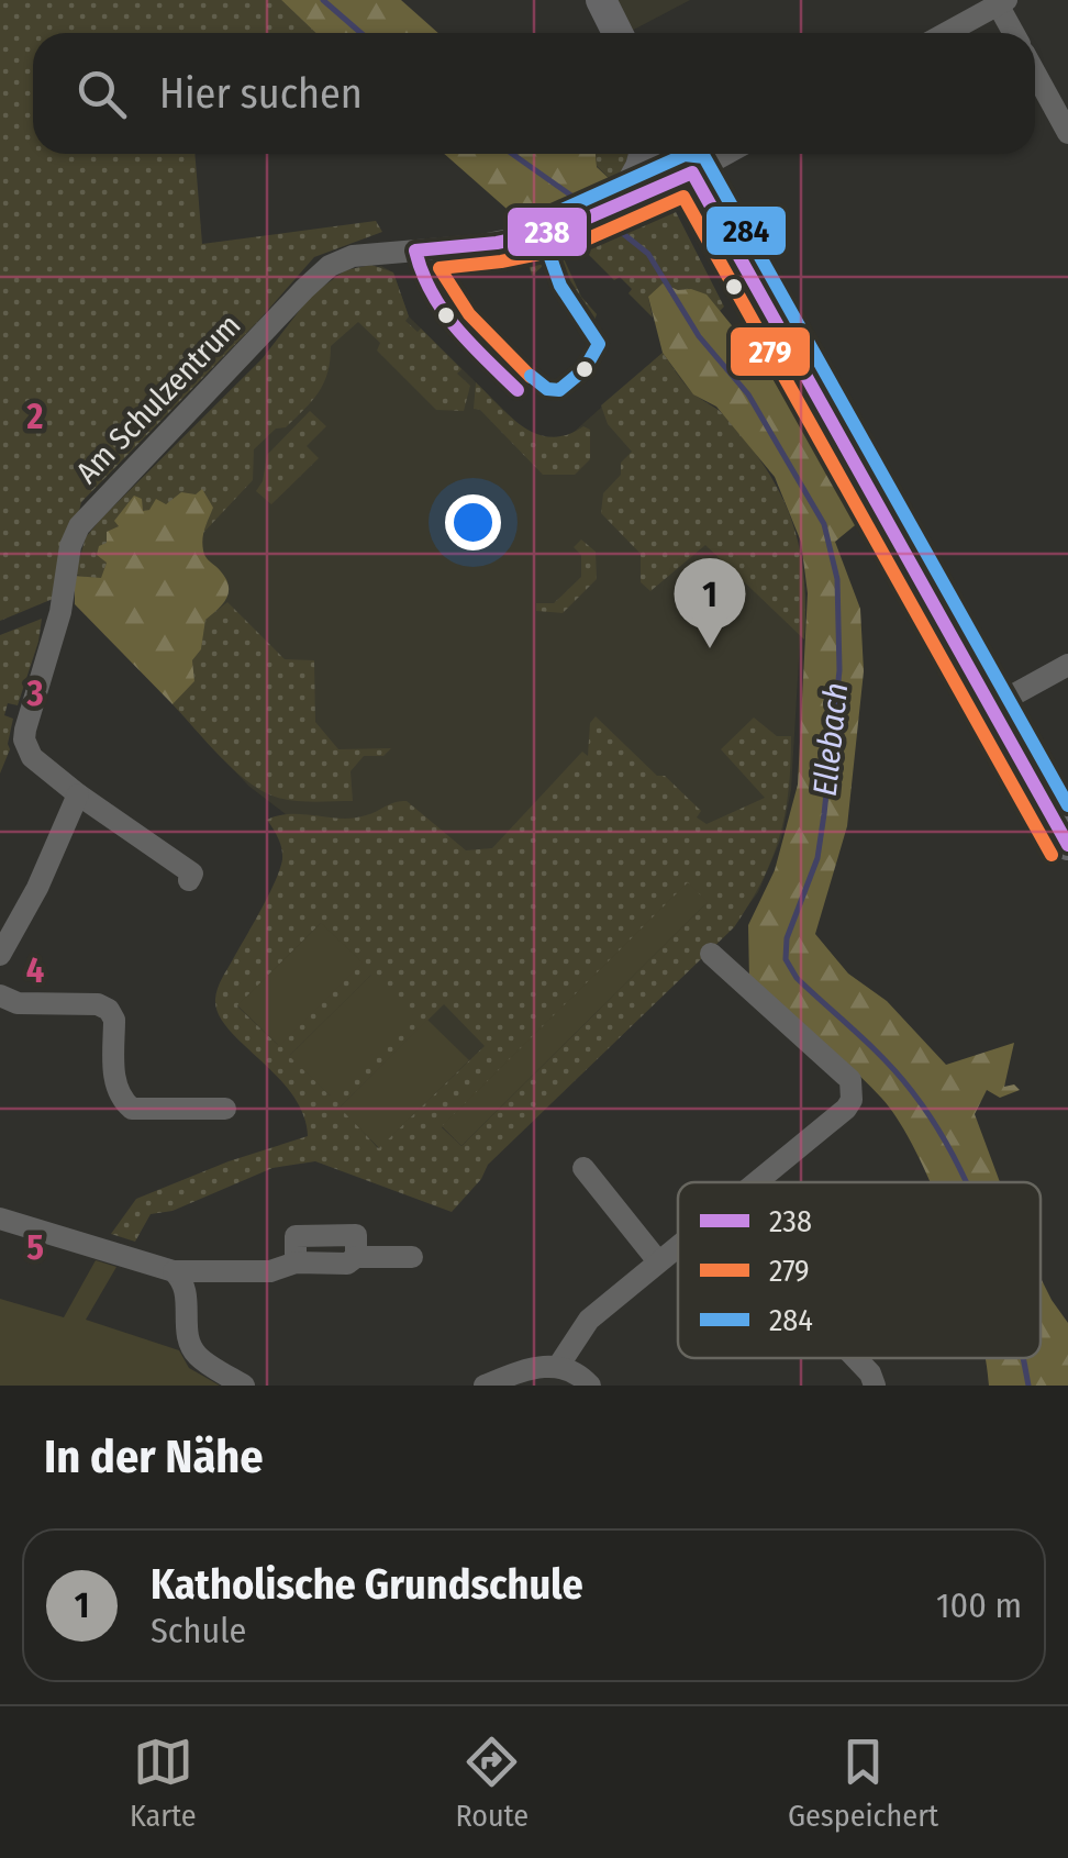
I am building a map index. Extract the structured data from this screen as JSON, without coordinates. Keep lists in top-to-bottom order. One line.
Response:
{"streets":{"street":["Am Schulzentrum"]},"water":["Ellebach"],"lines":["transit line 284","transit line 238","transit line 279"],"legend":["238","279","284"],"page":{"search":"Hier suchen","pins":"1","heading":"In der Nähe","list":[{"mark":"1","name":"Katholische Grundschule","note":"Schule","value":"100 m"}],"nav":["Karte","Route","Gespeichert"]},"grid":{"rows":["2","3","4","5"]}}
